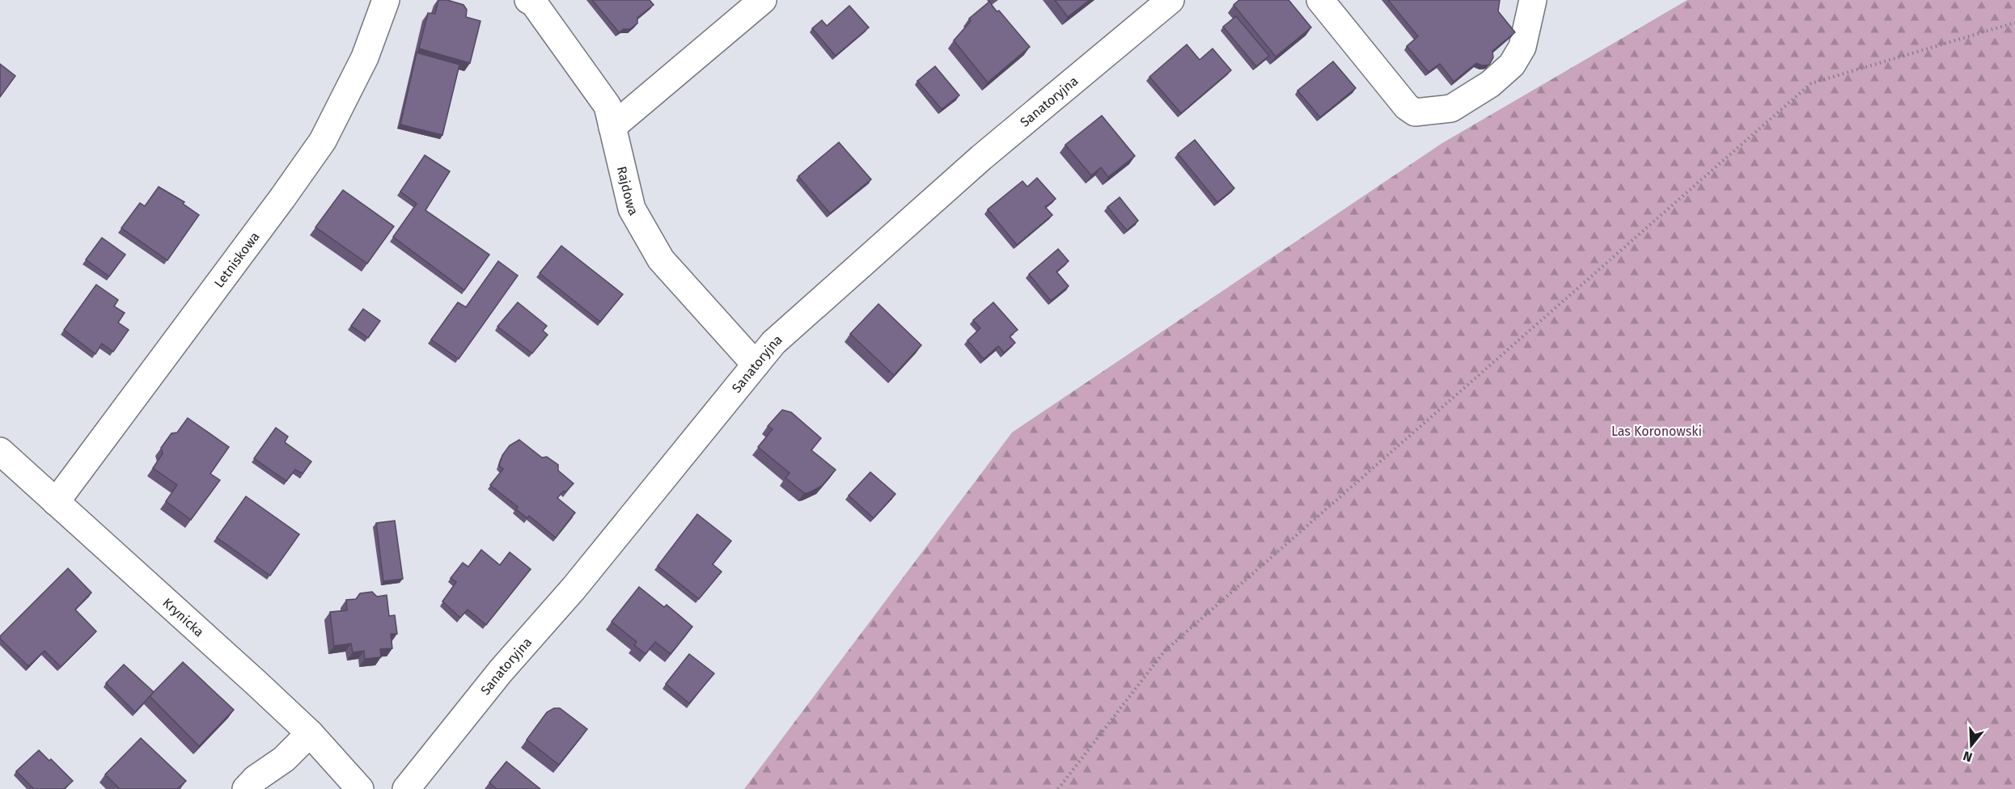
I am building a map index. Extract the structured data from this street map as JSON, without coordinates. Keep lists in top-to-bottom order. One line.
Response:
{"streets":{"street":["Sanatoryjna","Rajdowa","Letniskowa","Krynicka"]},"crossings":[["Sanatoryjna","Rajdowa"],["Letniskowa","Krynicka"]],"parks":["Las Koronowski"],"north":"bottom"}
